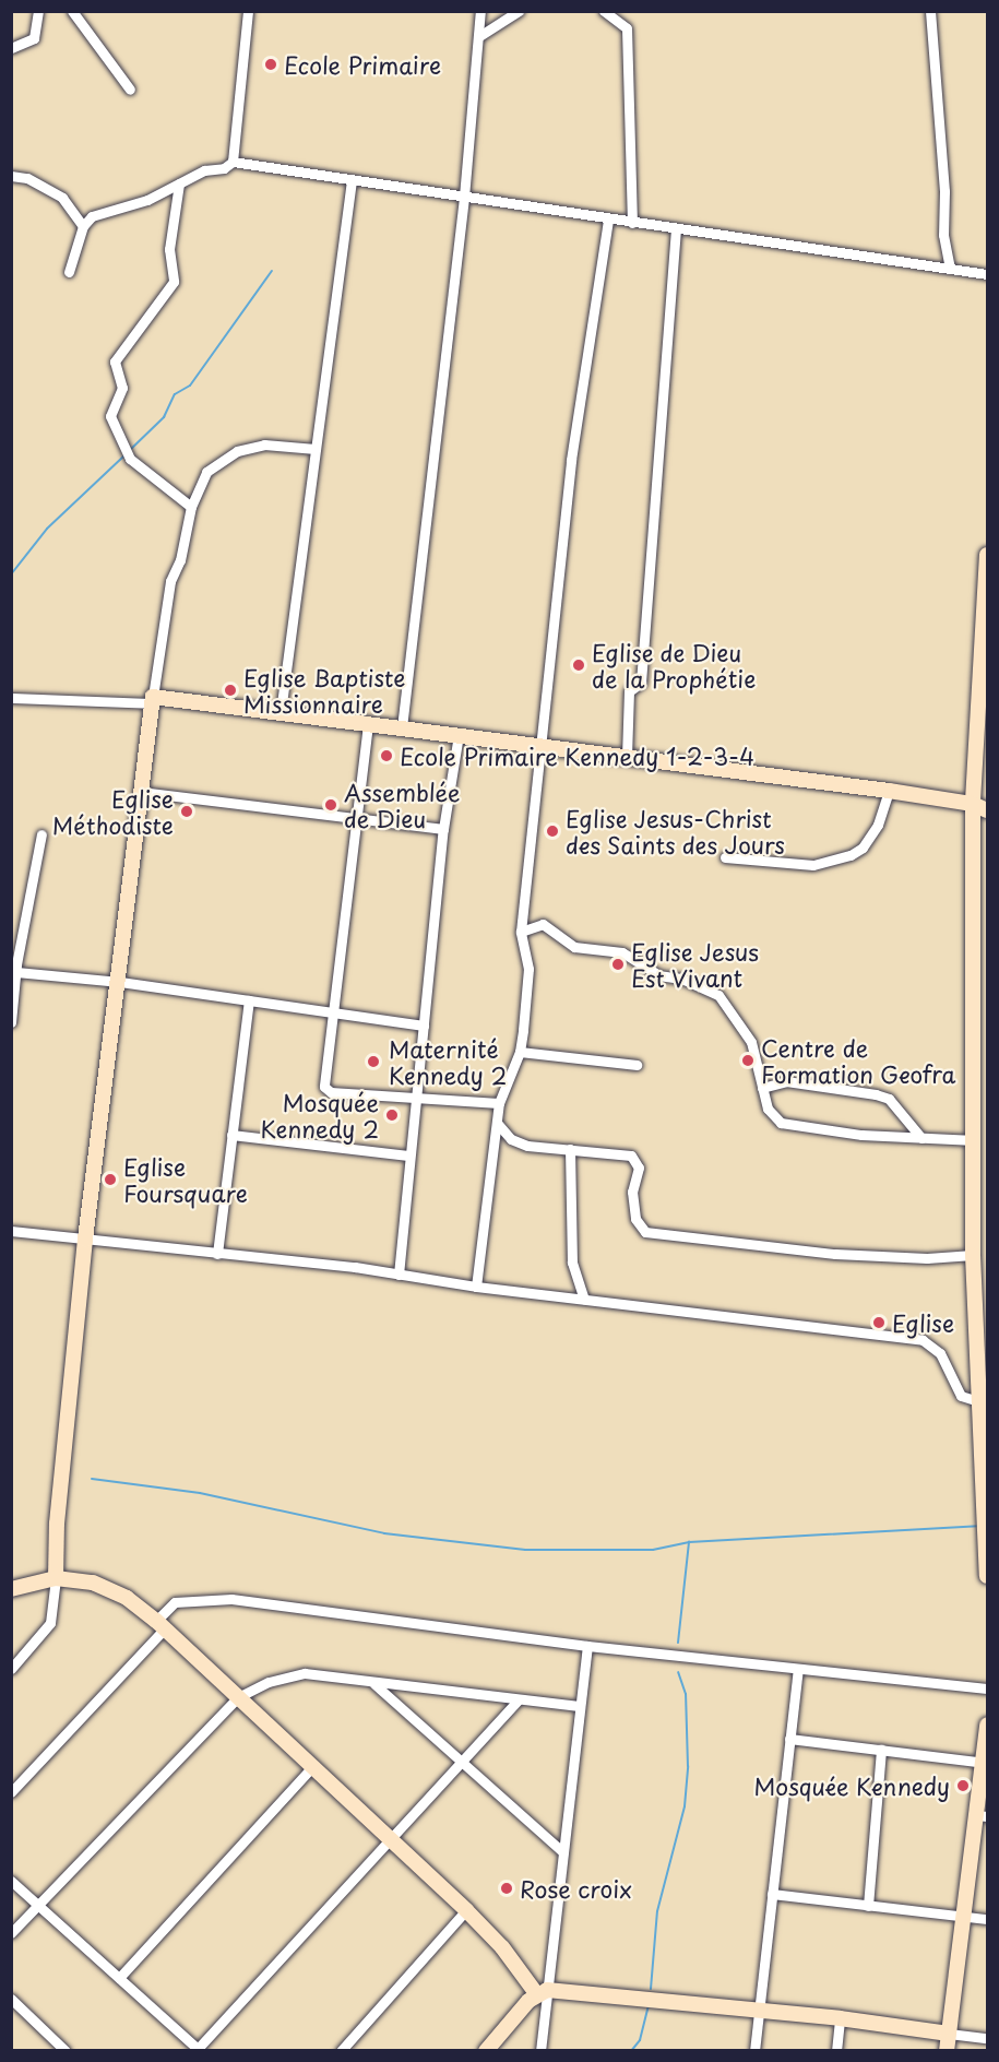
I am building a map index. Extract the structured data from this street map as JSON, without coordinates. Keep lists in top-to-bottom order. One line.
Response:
{"places":["Ecole Primaire","Eglise de Dieu de la Prophétie","Eglise Baptiste Missionnaire","Ecole Primaire Kennedy 1-2-3-4","Assemblée de Dieu","Eglise Méthodiste","Eglise Jesus-Christ des Saints des Jours","Eglise Jesus Est Vivant","Centre de Formation Geofra","Maternité Kennedy 2","Mosquée Kennedy 2","Eglise Foursquare","Eglise","Mosquée Kennedy","Rose croix"]}
